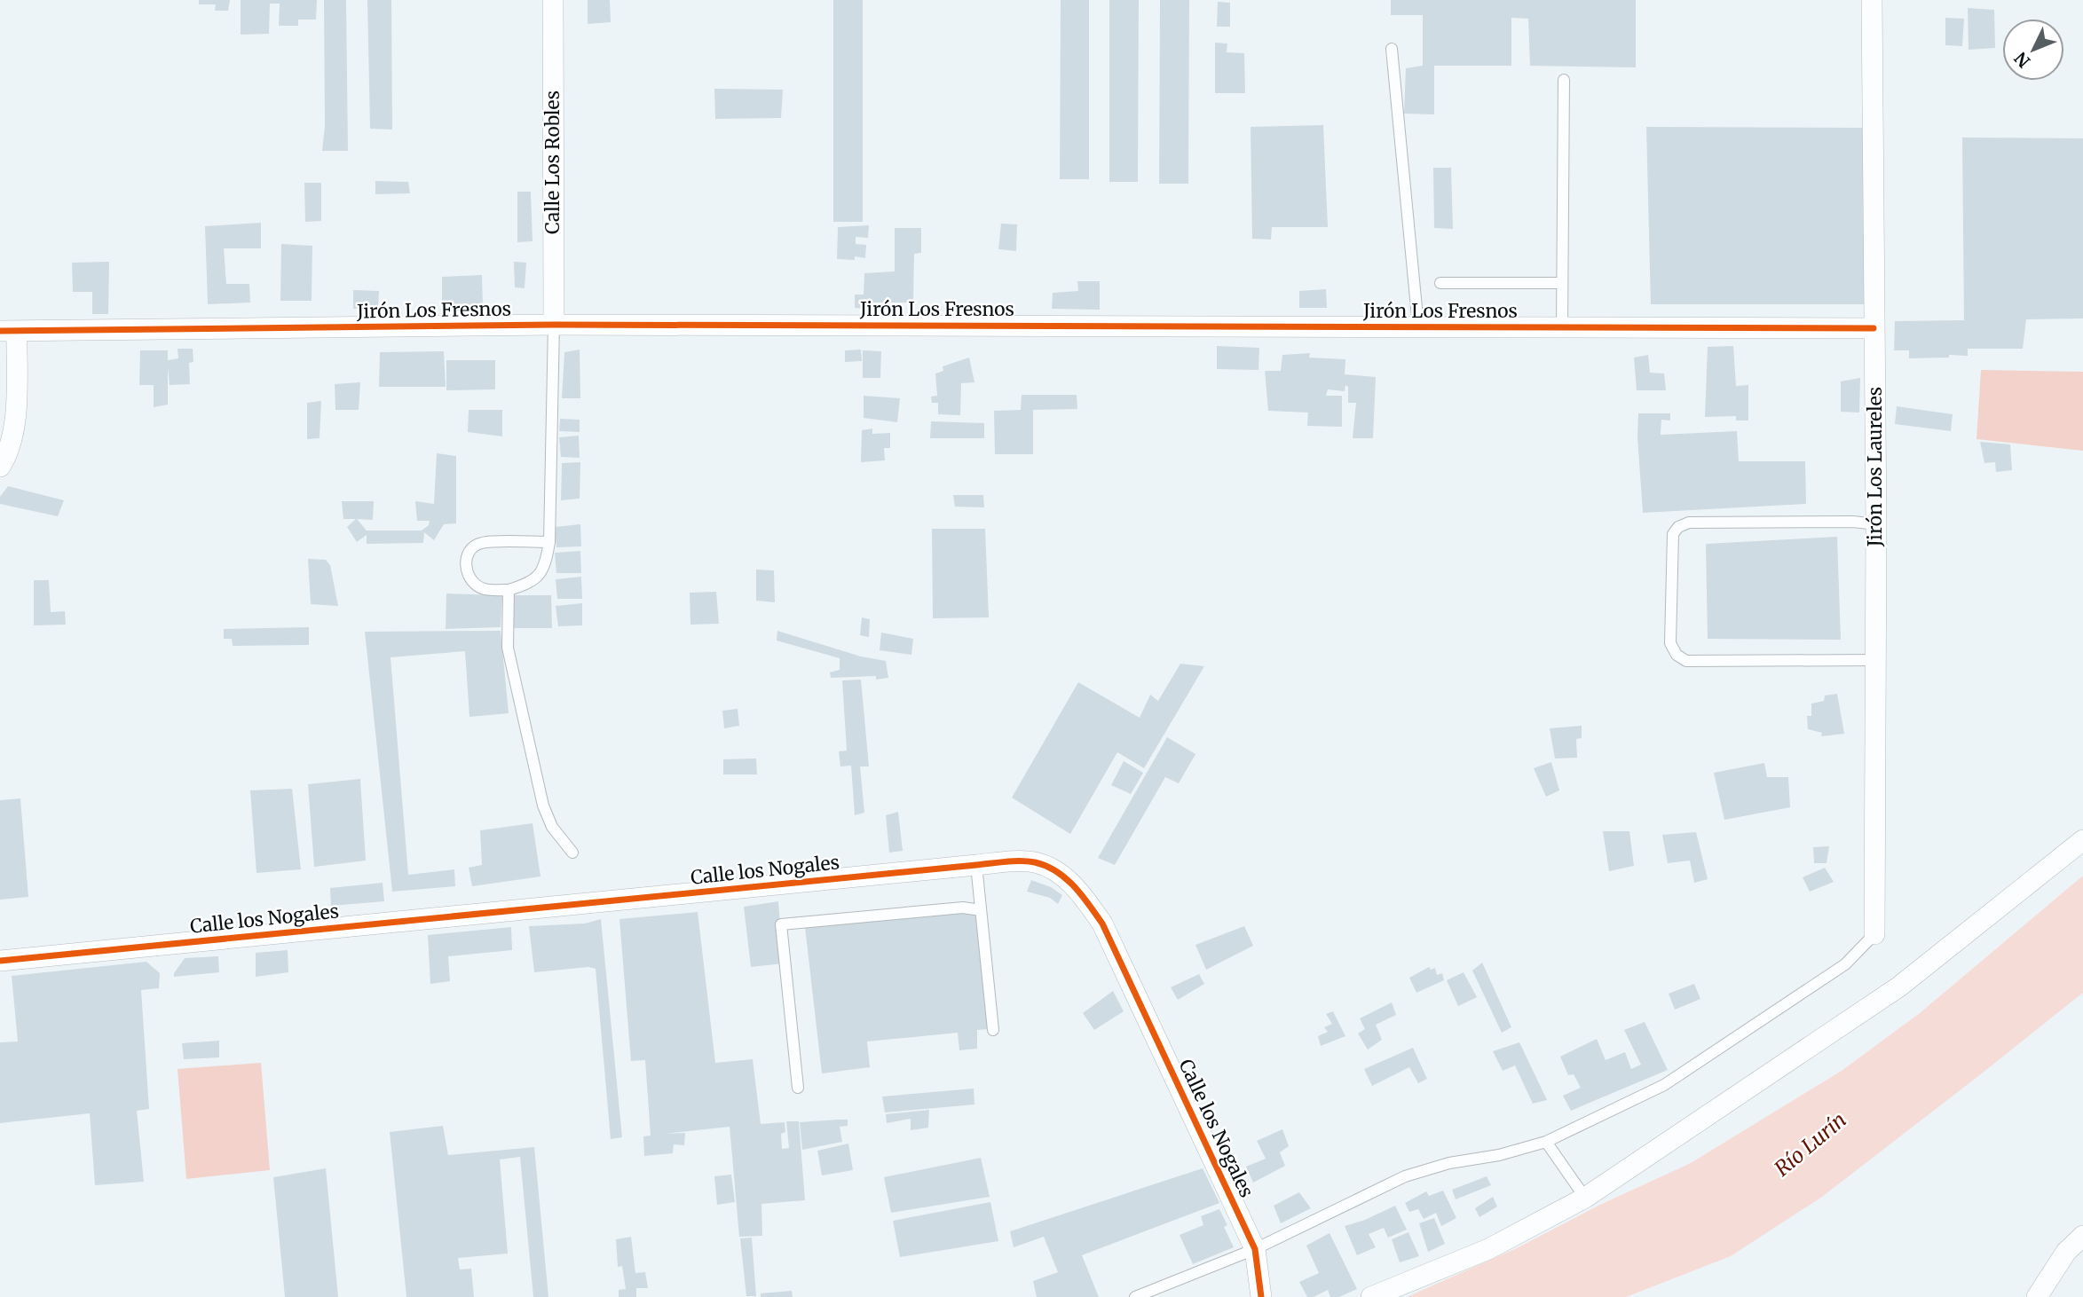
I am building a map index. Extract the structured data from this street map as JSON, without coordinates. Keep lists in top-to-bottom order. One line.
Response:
{"streets":{"street":["Calle Los Robles","Jirón Los Fresnos","Jirón Los Laureles","Calle los Nogales"]},"crossings":[["Calle Los Robles","Jirón Los Fresnos"],["Jirón Los Fresnos","Jirón Los Laureles"]],"water":["Río Lurín"],"north":"bottom left"}
